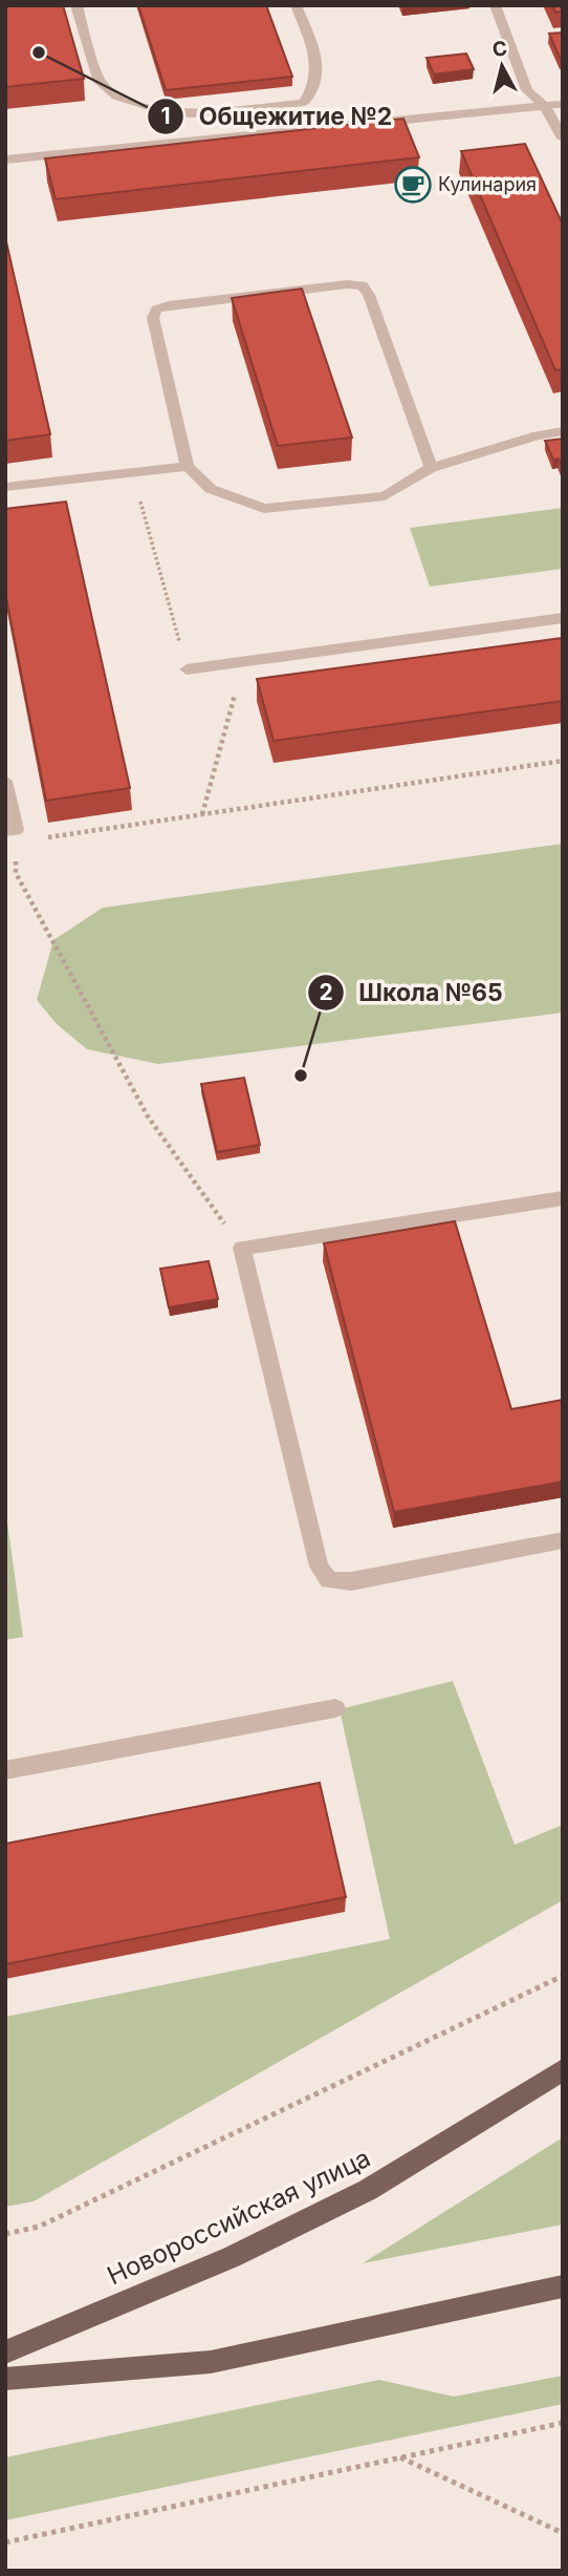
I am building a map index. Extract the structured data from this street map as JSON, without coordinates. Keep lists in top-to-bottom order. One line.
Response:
{"streets":{"main road":["Новороссийская улица"]},"places":{"other":["Общежитие №2","Школа №65"],"cafe":["Кулинария"]},"north":"top"}
